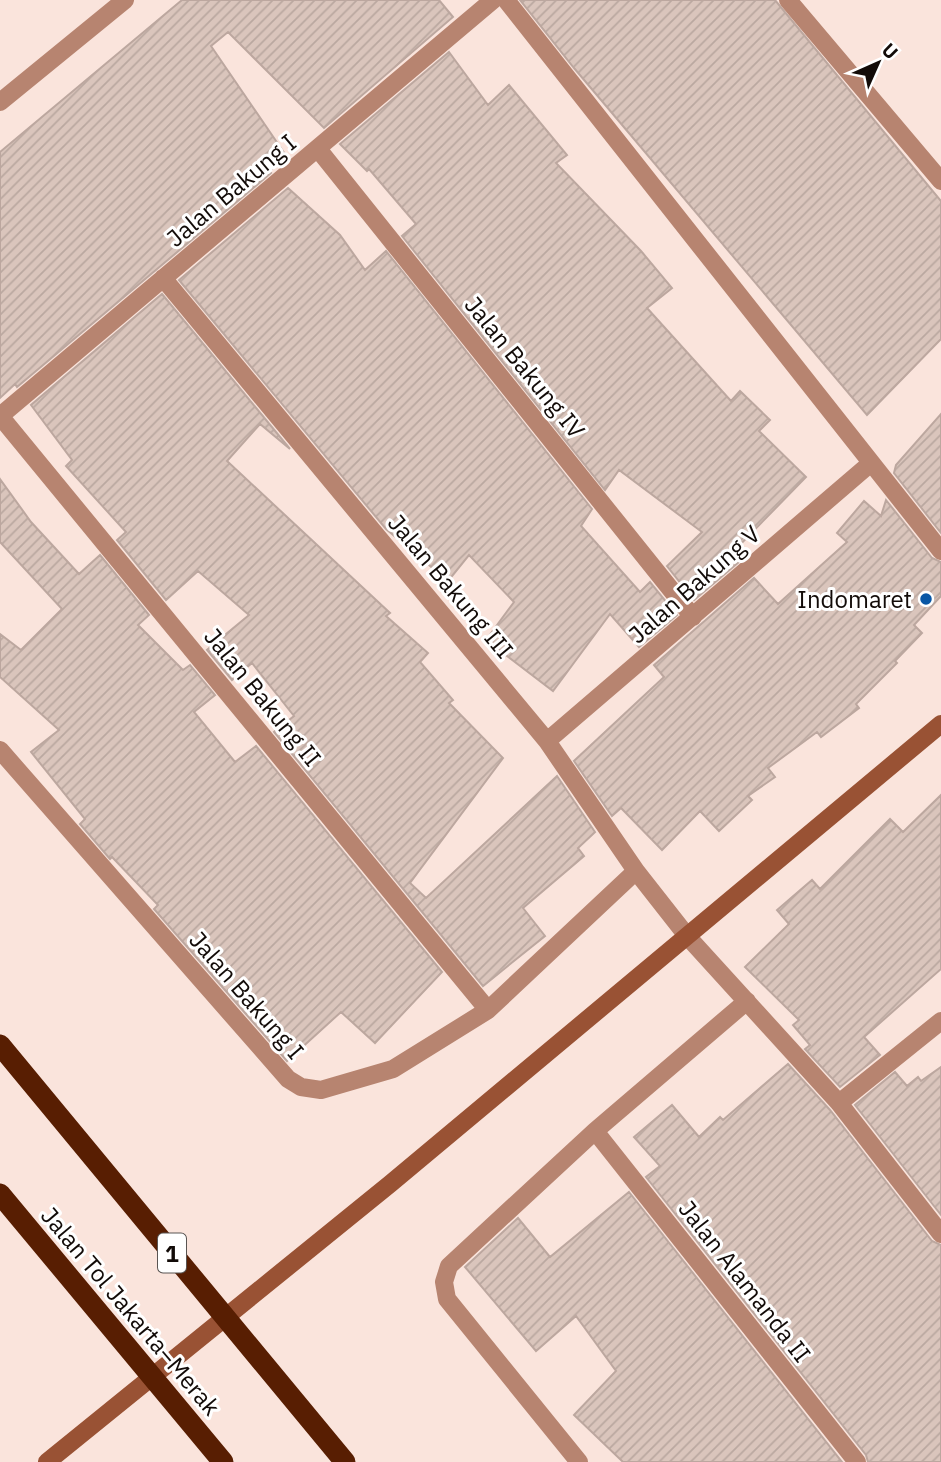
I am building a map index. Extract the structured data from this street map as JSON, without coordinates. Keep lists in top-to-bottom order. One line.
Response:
{"streets":{"highway":["1","Jalan Tol Jakarta–Merak"],"street":["Jalan Bakung I","Jalan Bakung IV","Jalan Bakung V","Jalan Bakung III","Jalan Bakung II","Jalan Alamanda II"]},"crossings":[["Jalan Bakung I","Jalan Bakung IV"],["Jalan Bakung I","Jalan Bakung III"],["Jalan Bakung I","Jalan Bakung II"],["Jalan Bakung IV","Jalan Bakung V"],["Jalan Bakung V","Jalan Bakung III"]],"places":["Indomaret"],"north":"top right"}
